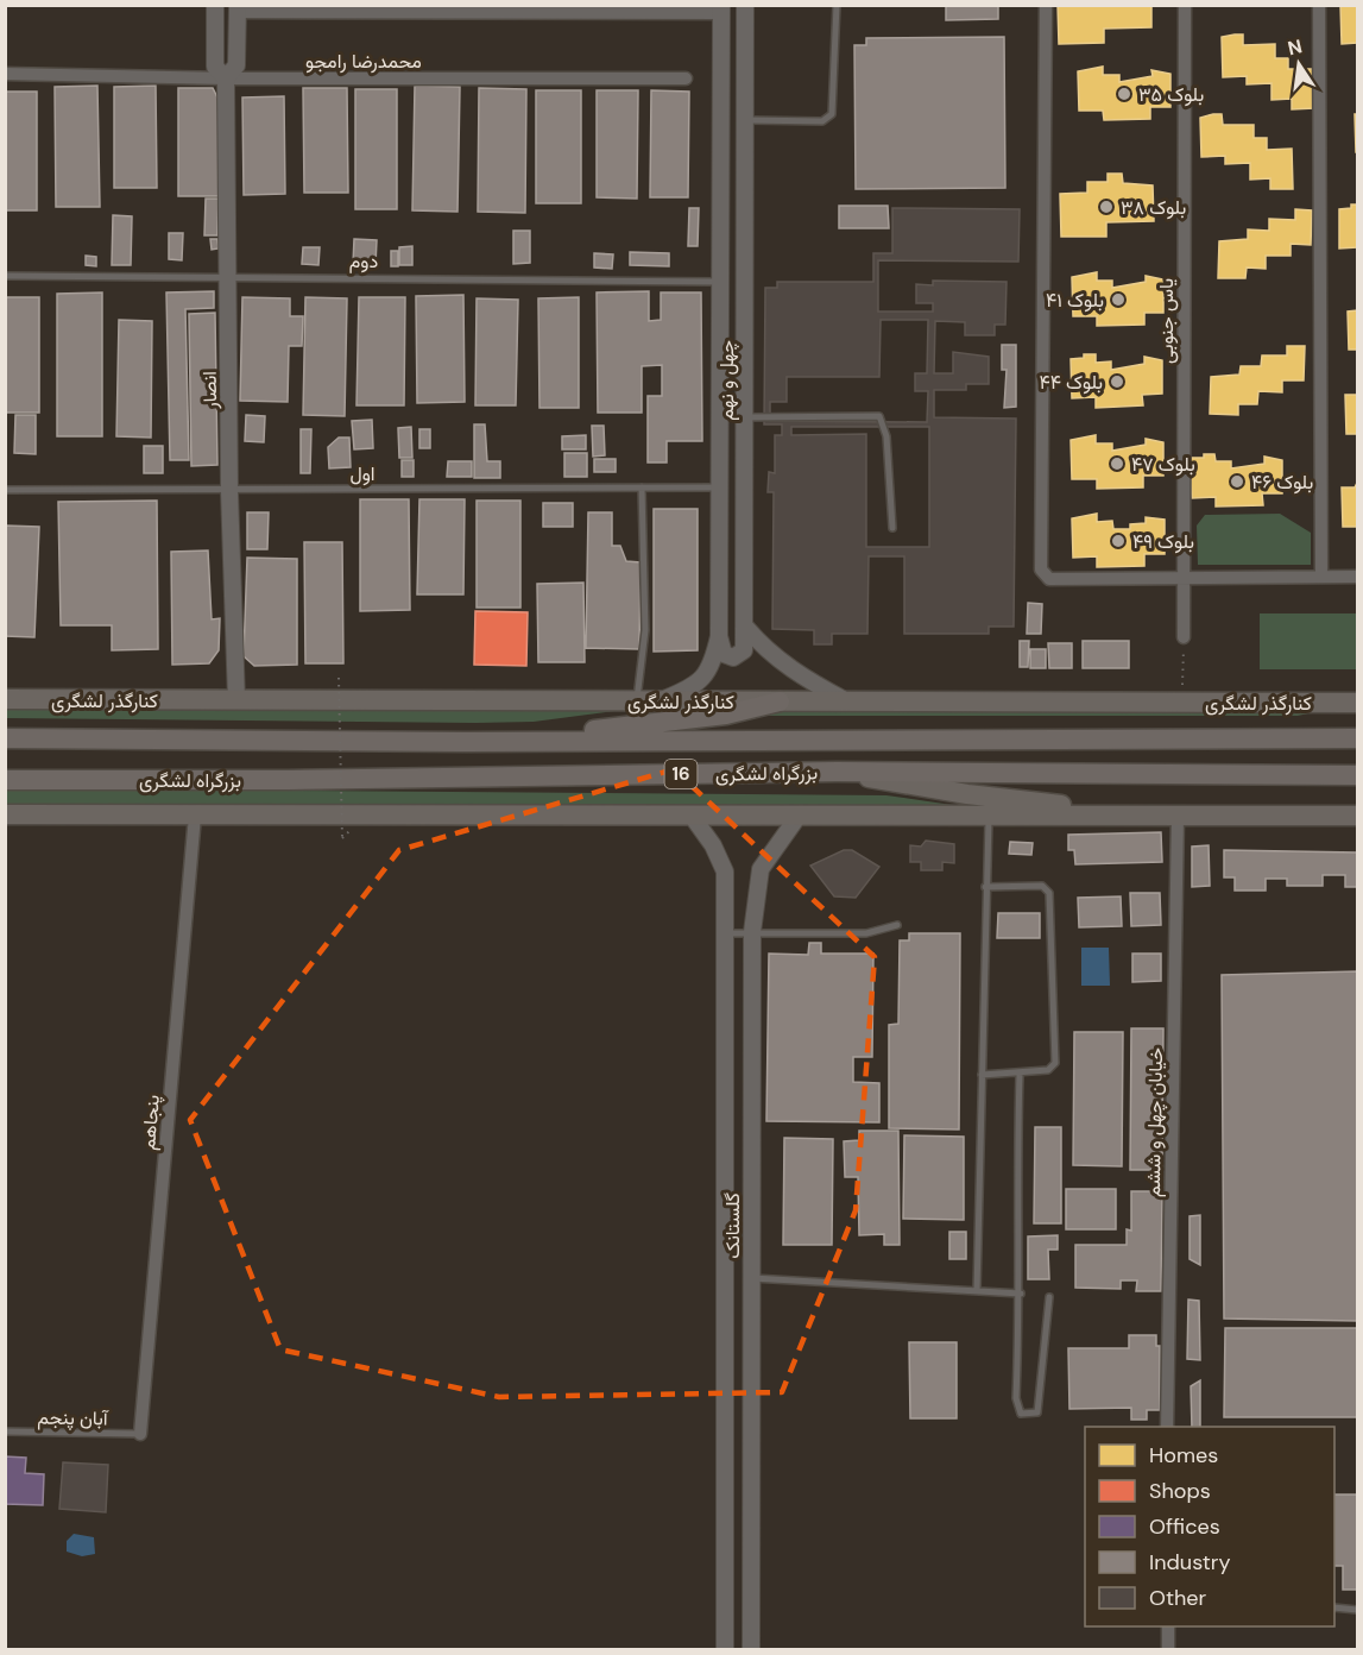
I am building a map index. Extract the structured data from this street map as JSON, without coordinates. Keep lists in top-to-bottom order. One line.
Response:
{"streets":{"highway":["بزرگراه لشگری","16"],"main road":["کنارگذر لشگری"],"street":["محمدرضا رامجو","یاس جنوبی","چهل و نهم","انصار","پنجاهم","خیابان چهل و ششم","گلستانک"],"lane":["دوم","اول","آبان پنجم"]},"crossings":[["محمدرضا رامجو","انصار"],["دوم","چهل و نهم"],["دوم","انصار"],["چهل و نهم","اول"],["چهل و نهم","کنارگذر لشگری"],["انصار","اول"],["انصار","کنارگذر لشگری"],["پنجاهم","آبان پنجم"]],"places":["بلوک ۳۵","بلوک ۳۸","بلوک ۴۱","بلوک ۴۴","بلوک ۴۷","بلوک ۴۶","بلوک ۴۹"],"legend":["Homes","Shops","Offices","Industry","Other"],"north":"top"}
